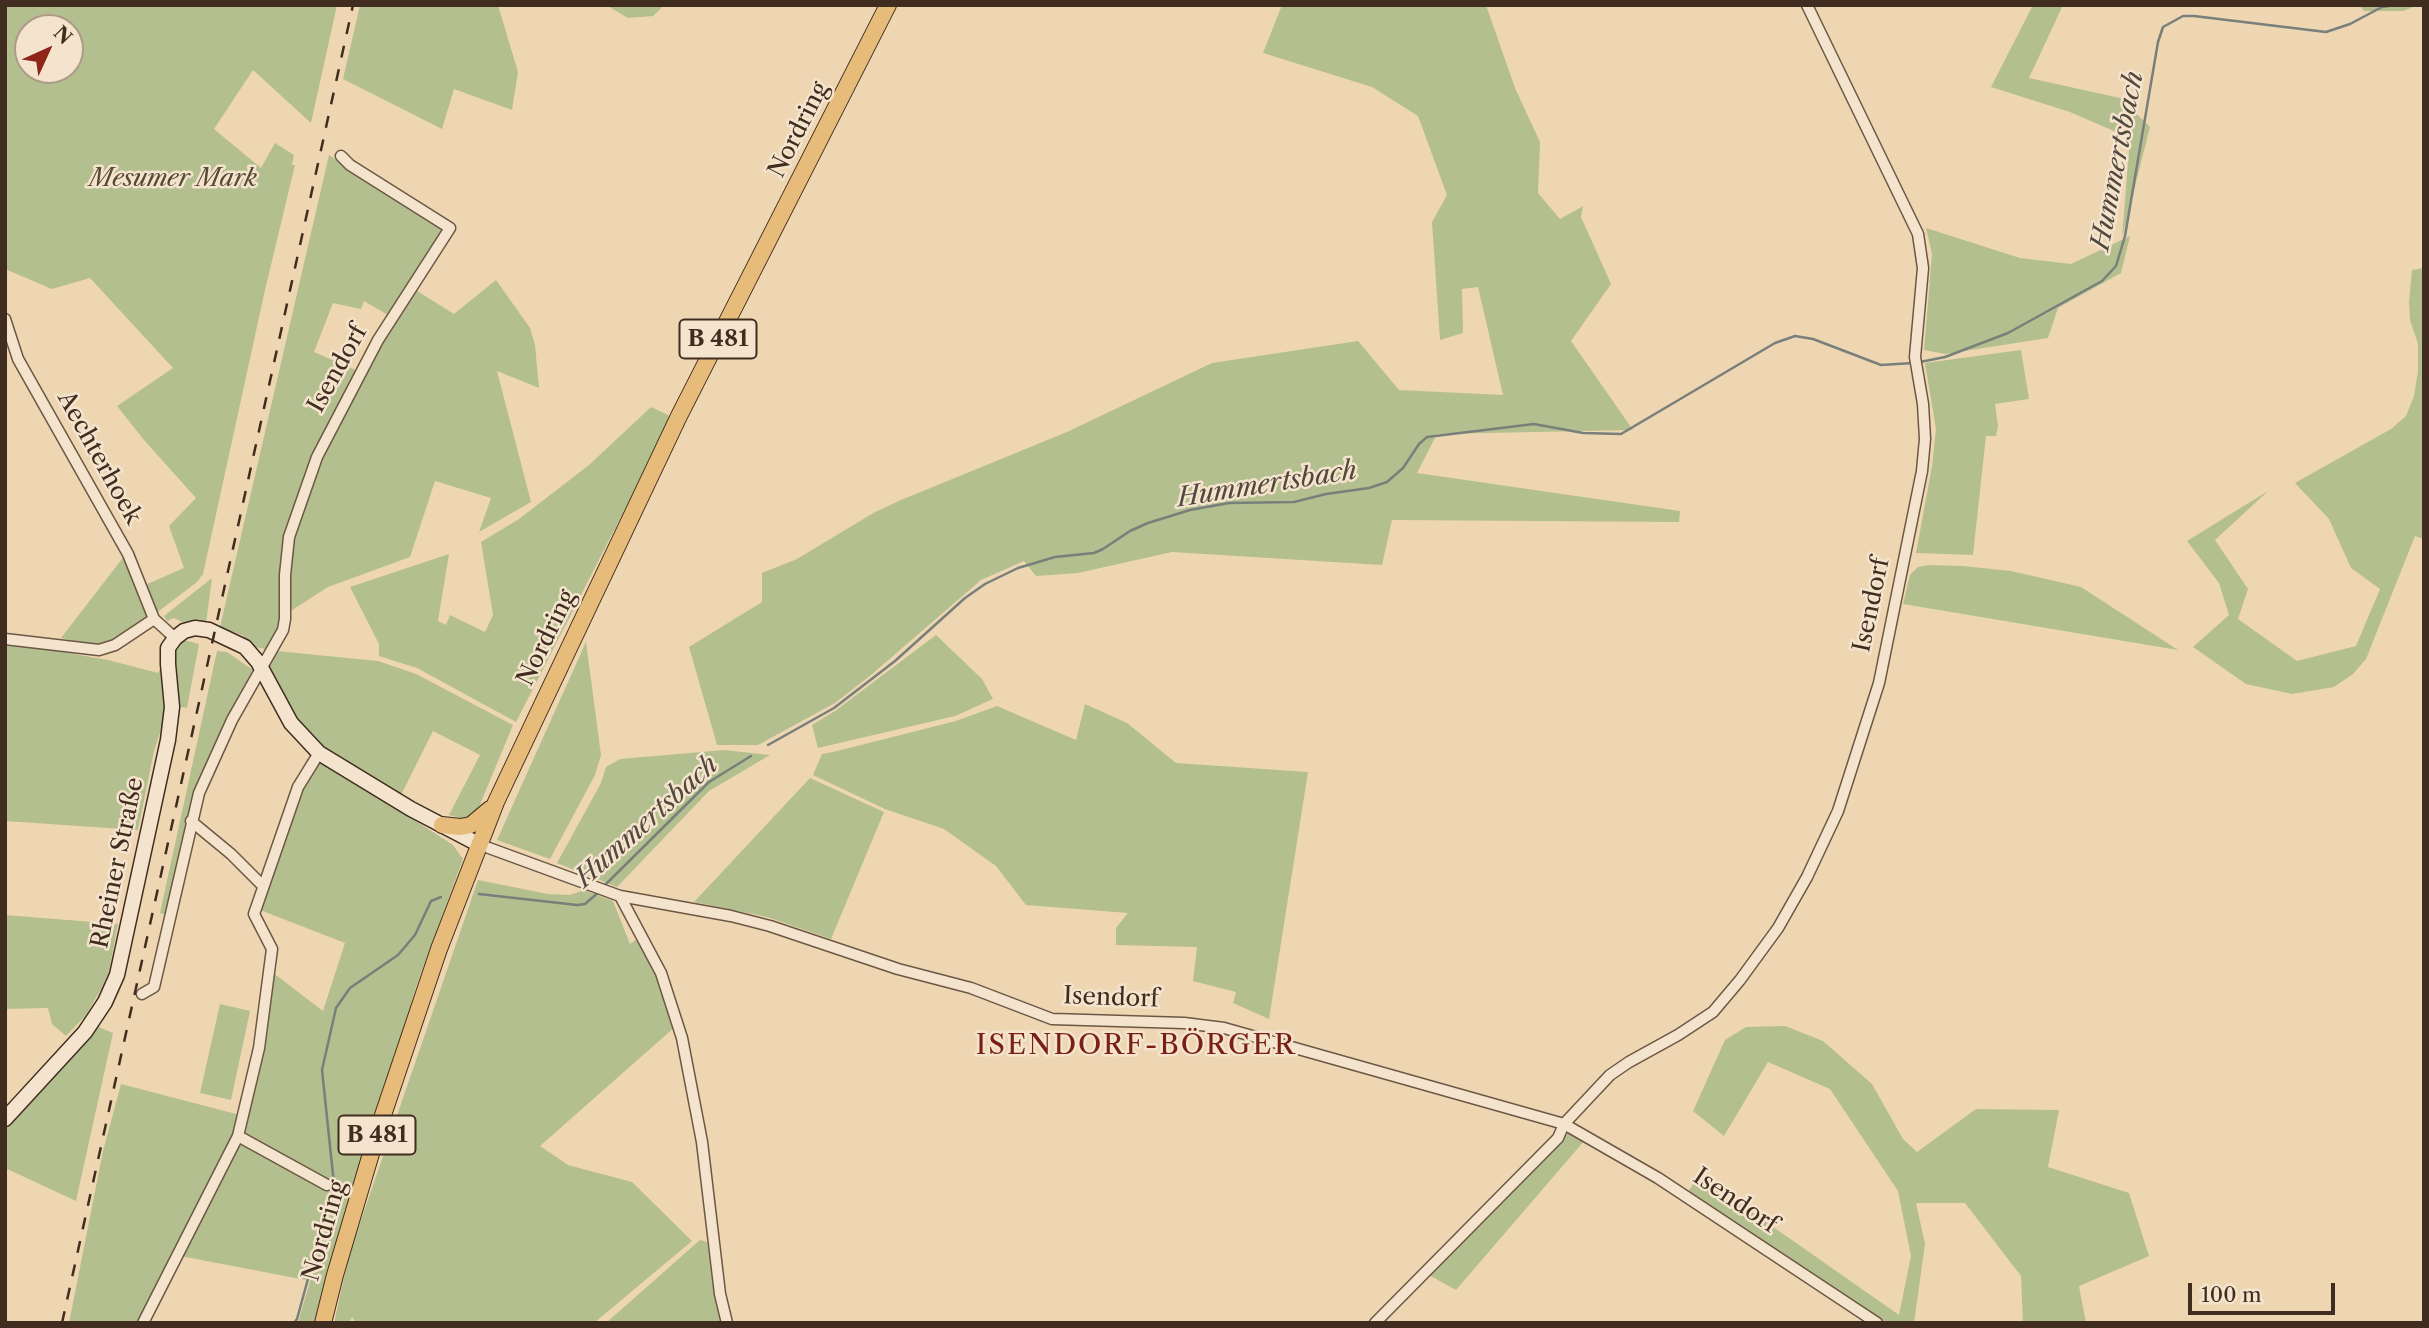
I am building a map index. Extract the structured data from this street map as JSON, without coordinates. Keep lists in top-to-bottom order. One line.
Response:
{"streets":{"main road":["Nordring","B 481"],"street":["Isendorf","Aechterhoek","Rheiner Straße"]},"crossings":[["Nordring","Isendorf"],["Isendorf","Aechterhoek"],["Isendorf","Rheiner Straße"],["Aechterhoek","Rheiner Straße"]],"districts":["ISENDORF-BÖRGER"],"water":["Hummertsbach"],"parks":["Mesumer Mark"],"scale_bar":"100 m","north":"top right"}
